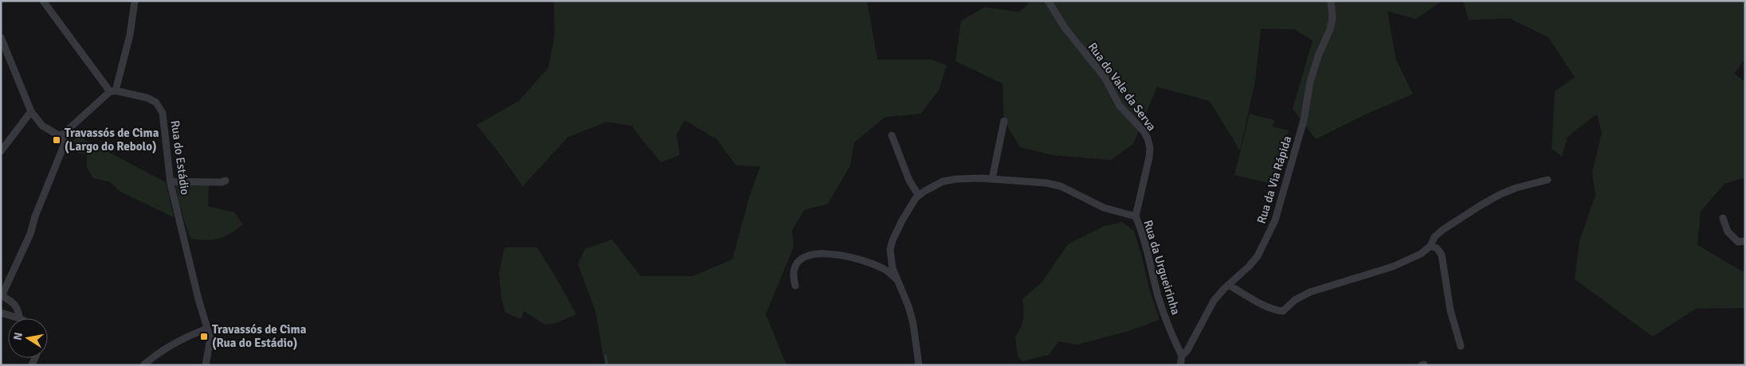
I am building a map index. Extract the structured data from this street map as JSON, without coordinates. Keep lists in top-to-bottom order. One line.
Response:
{"streets":{"street":["Rua do Vale da Serva","Rua do Estádio","Rua da Via Rápida","Rua da Urgueirinha"]},"crossings":[["Rua do Vale da Serva","Rua da Urgueirinha"],["Rua da Via Rápida","Rua da Urgueirinha"]],"places":{"transit":["Travassós de Cima (Largo do Rebolo)","Travassós de Cima (Rua do Estádio)"]},"north":"left"}
